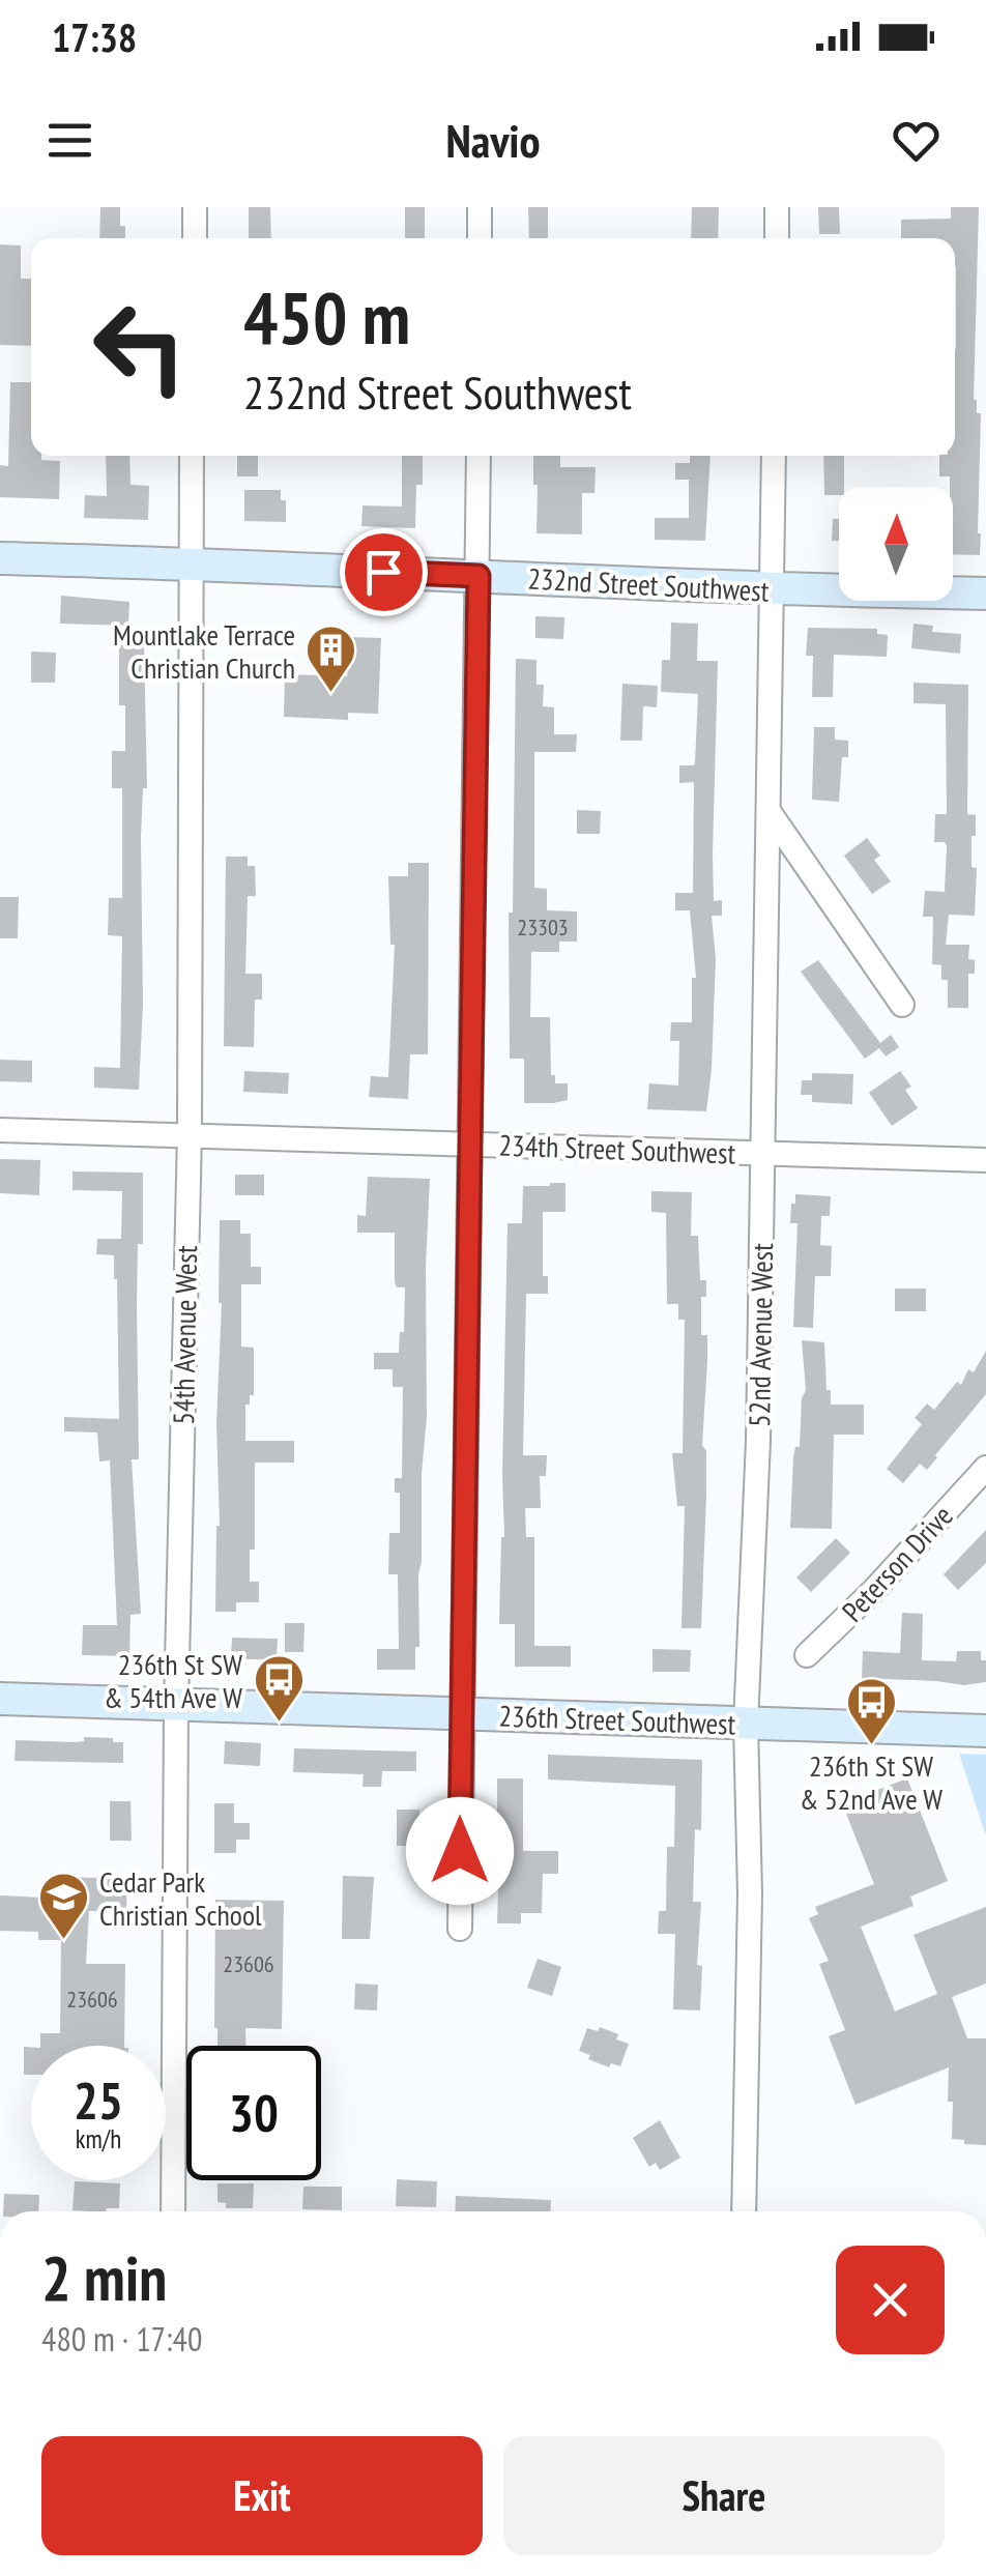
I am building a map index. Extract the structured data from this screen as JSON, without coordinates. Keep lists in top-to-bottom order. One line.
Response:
{"streets":{"street":["232nd Street Southwest","234th Street Southwest","54th Avenue West","52nd Avenue West","Peterson Drive","236th Street Southwest"]},"crossings":[["232nd Street Southwest","54th Avenue West"],["232nd Street Southwest","52nd Avenue West"],["234th Street Southwest","54th Avenue West"],["234th Street Southwest","52nd Avenue West"],["54th Avenue West","236th Street Southwest"],["52nd Avenue West","236th Street Southwest"]],"places":{"building":["Mountlake Terrace Christian Church"],"bus stop":["236th St SW & 54th Ave W","236th St SW & 52nd Ave W"],"school or university":["Cedar Park Christian School"]},"house_numbers":["23303","23606","23606"],"north":"top","page":{"status":"17:38","header":"Navio","turn":["450 m","232nd Street Southwest"],"speed":"25 km/h","limit":"30","heading":["2 min","480 m · 17:40"],"buttons":["Exit","Share"]}}
